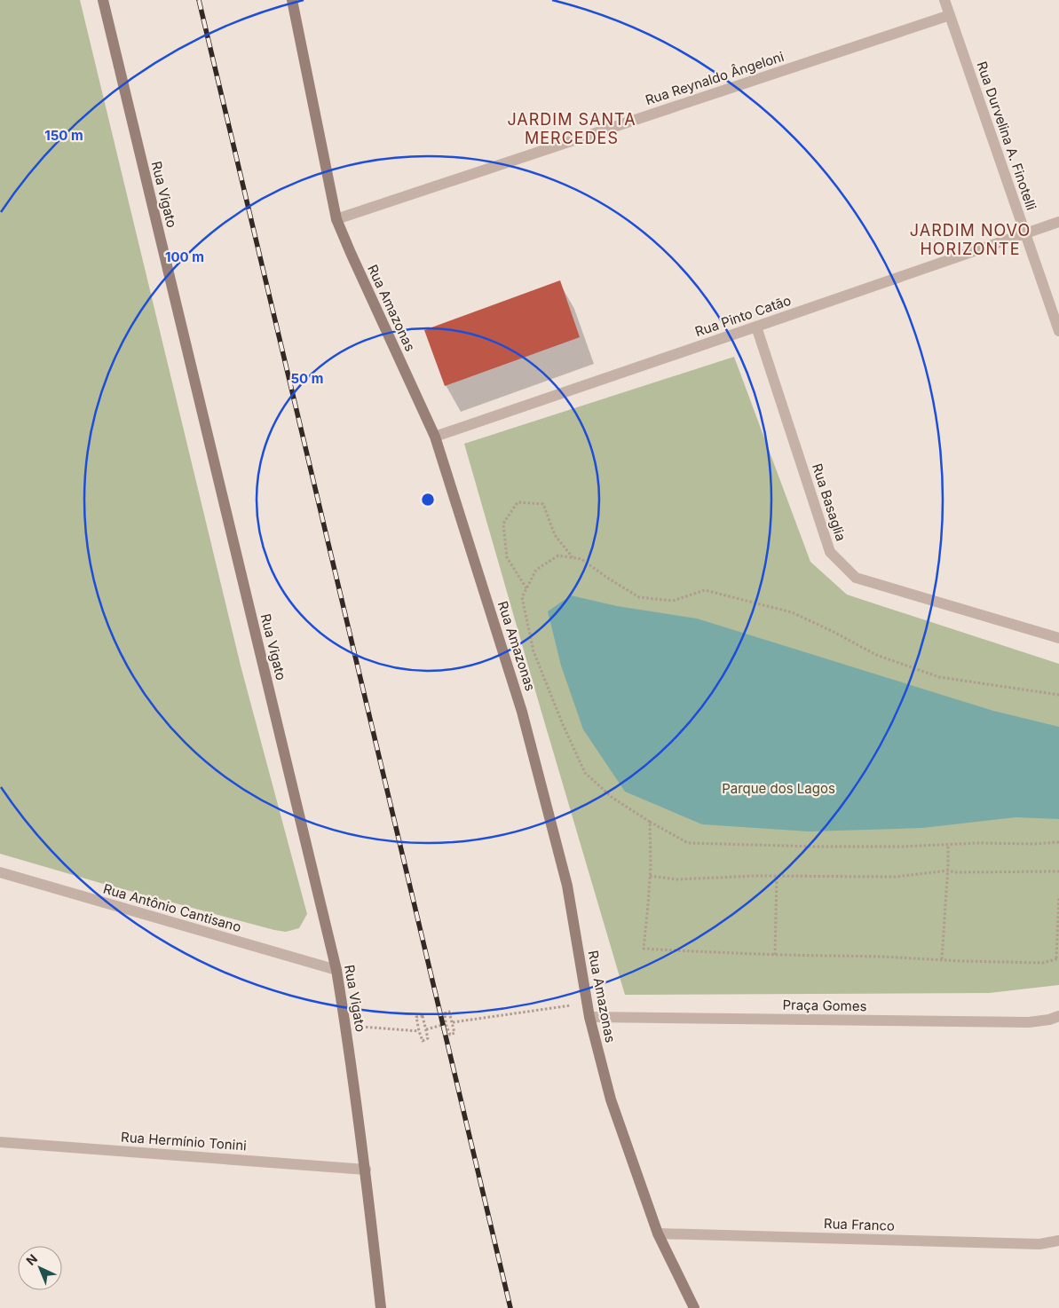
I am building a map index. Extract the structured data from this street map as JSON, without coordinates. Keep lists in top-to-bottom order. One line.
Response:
{"streets":{"street":["Rua Reynaldo Ângeloni","Rua Durvelina A. Finotelli","Rua Vigato","Rua Amazonas","Rua Pinto Catão","Rua Basaglia","Rua Antônio Cantisano","Praça Gomes","Rua Hermínio Tonini","Rua Franco"]},"crossings":[["Rua Reynaldo Ângeloni","Rua Durvelina A. Finotelli"],["Rua Reynaldo Ângeloni","Rua Amazonas"],["Rua Durvelina A. Finotelli","Rua Pinto Catão"],["Rua Vigato","Rua Antônio Cantisano"],["Rua Vigato","Rua Hermínio Tonini"],["Rua Amazonas","Rua Pinto Catão"],["Rua Amazonas","Praça Gomes"],["Rua Amazonas","Rua Franco"],["Rua Pinto Catão","Rua Basaglia"]],"districts":["JARDIM SANTA MERCEDES","JARDIM NOVO HORIZONTE"],"parks":["Parque dos Lagos"],"north":"top left","rings":["150 m","100 m","50 m"]}
